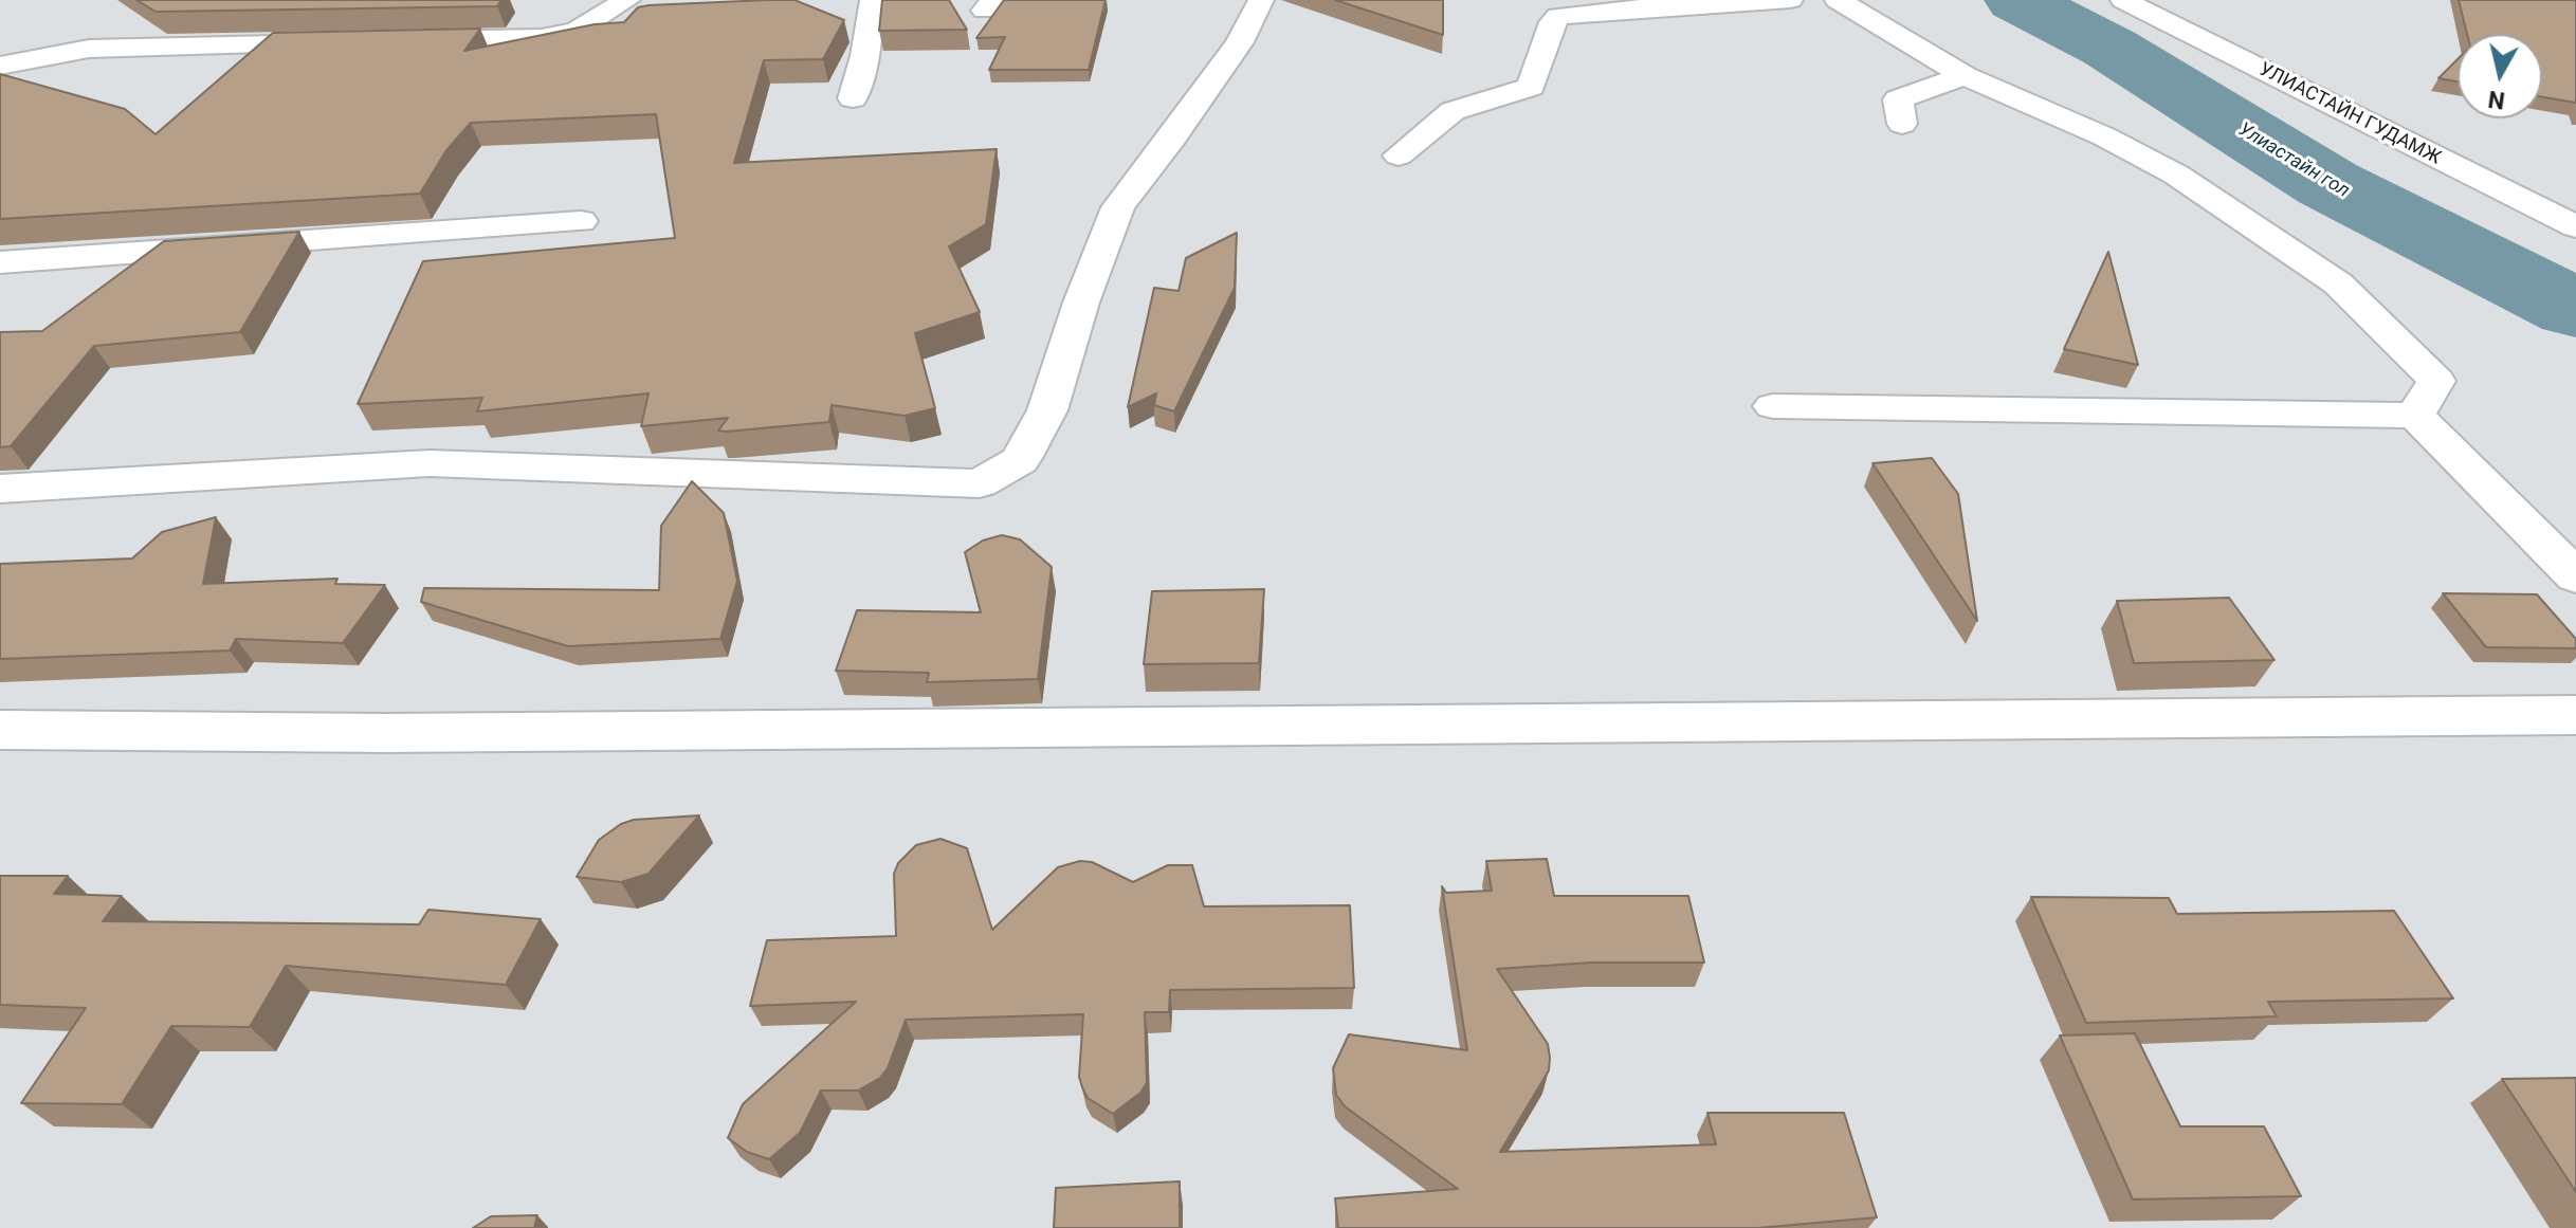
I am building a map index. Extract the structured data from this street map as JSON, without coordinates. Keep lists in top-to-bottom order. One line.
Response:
{"streets":{"street":["УЛИАСТАЙН ГУДАМЖ"]},"water":["Улиастайн гол"],"north":"bottom"}
